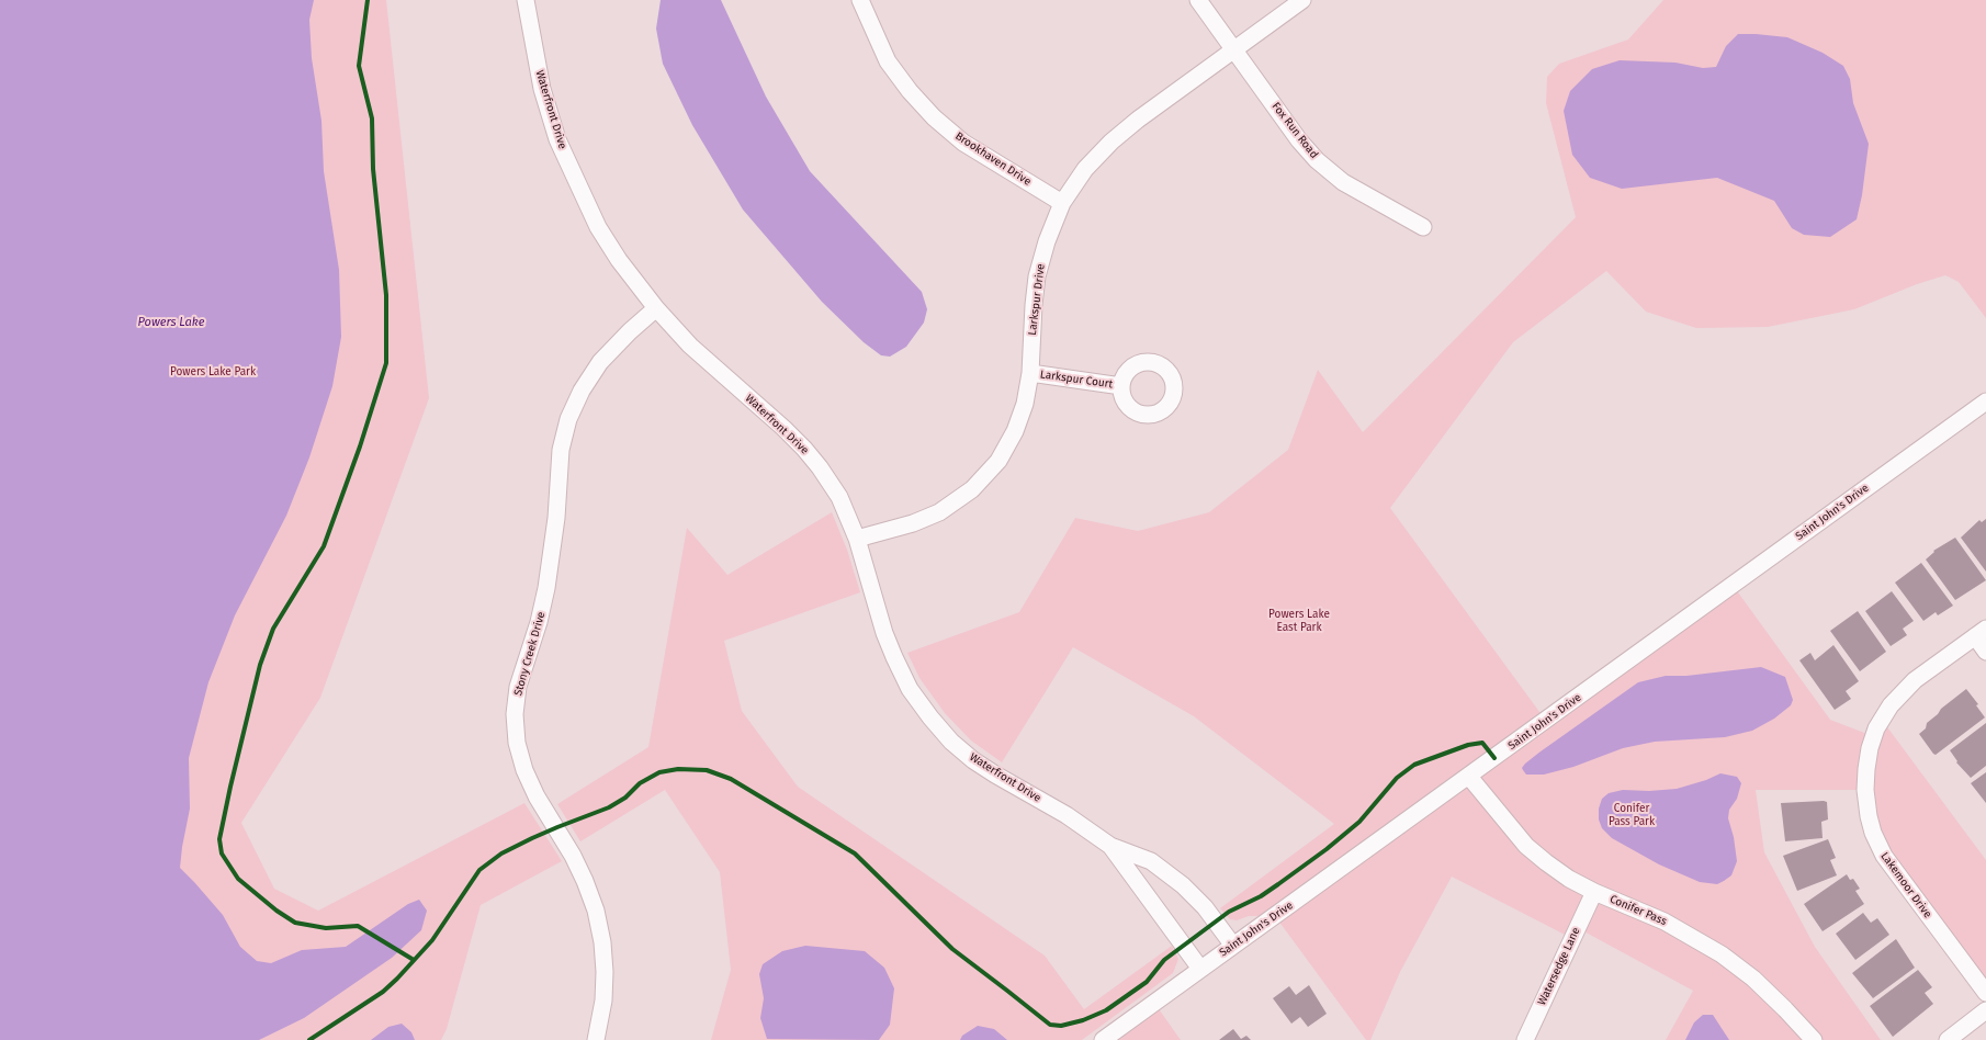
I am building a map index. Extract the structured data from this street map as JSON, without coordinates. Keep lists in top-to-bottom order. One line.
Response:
{"streets":{"street":["Waterfront Drive","Fox Run Road","Brookhaven Drive","Larkspur Drive","Larkspur Court","Saint John's Drive","Stony Creek Drive","Lakemoor Drive","Conifer Pass","Watersedge Lane"]},"crossings":[["Waterfront Drive","Larkspur Drive"],["Waterfront Drive","Saint John's Drive"],["Waterfront Drive","Stony Creek Drive"],["Fox Run Road","Larkspur Drive"],["Brookhaven Drive","Larkspur Drive"],["Larkspur Drive","Larkspur Court"],["Saint John's Drive","Conifer Pass"],["Conifer Pass","Watersedge Lane"]],"water":["Powers Lake"],"parks":["Powers Lake Park","Powers Lake East Park","Conifer Pass Park"]}
